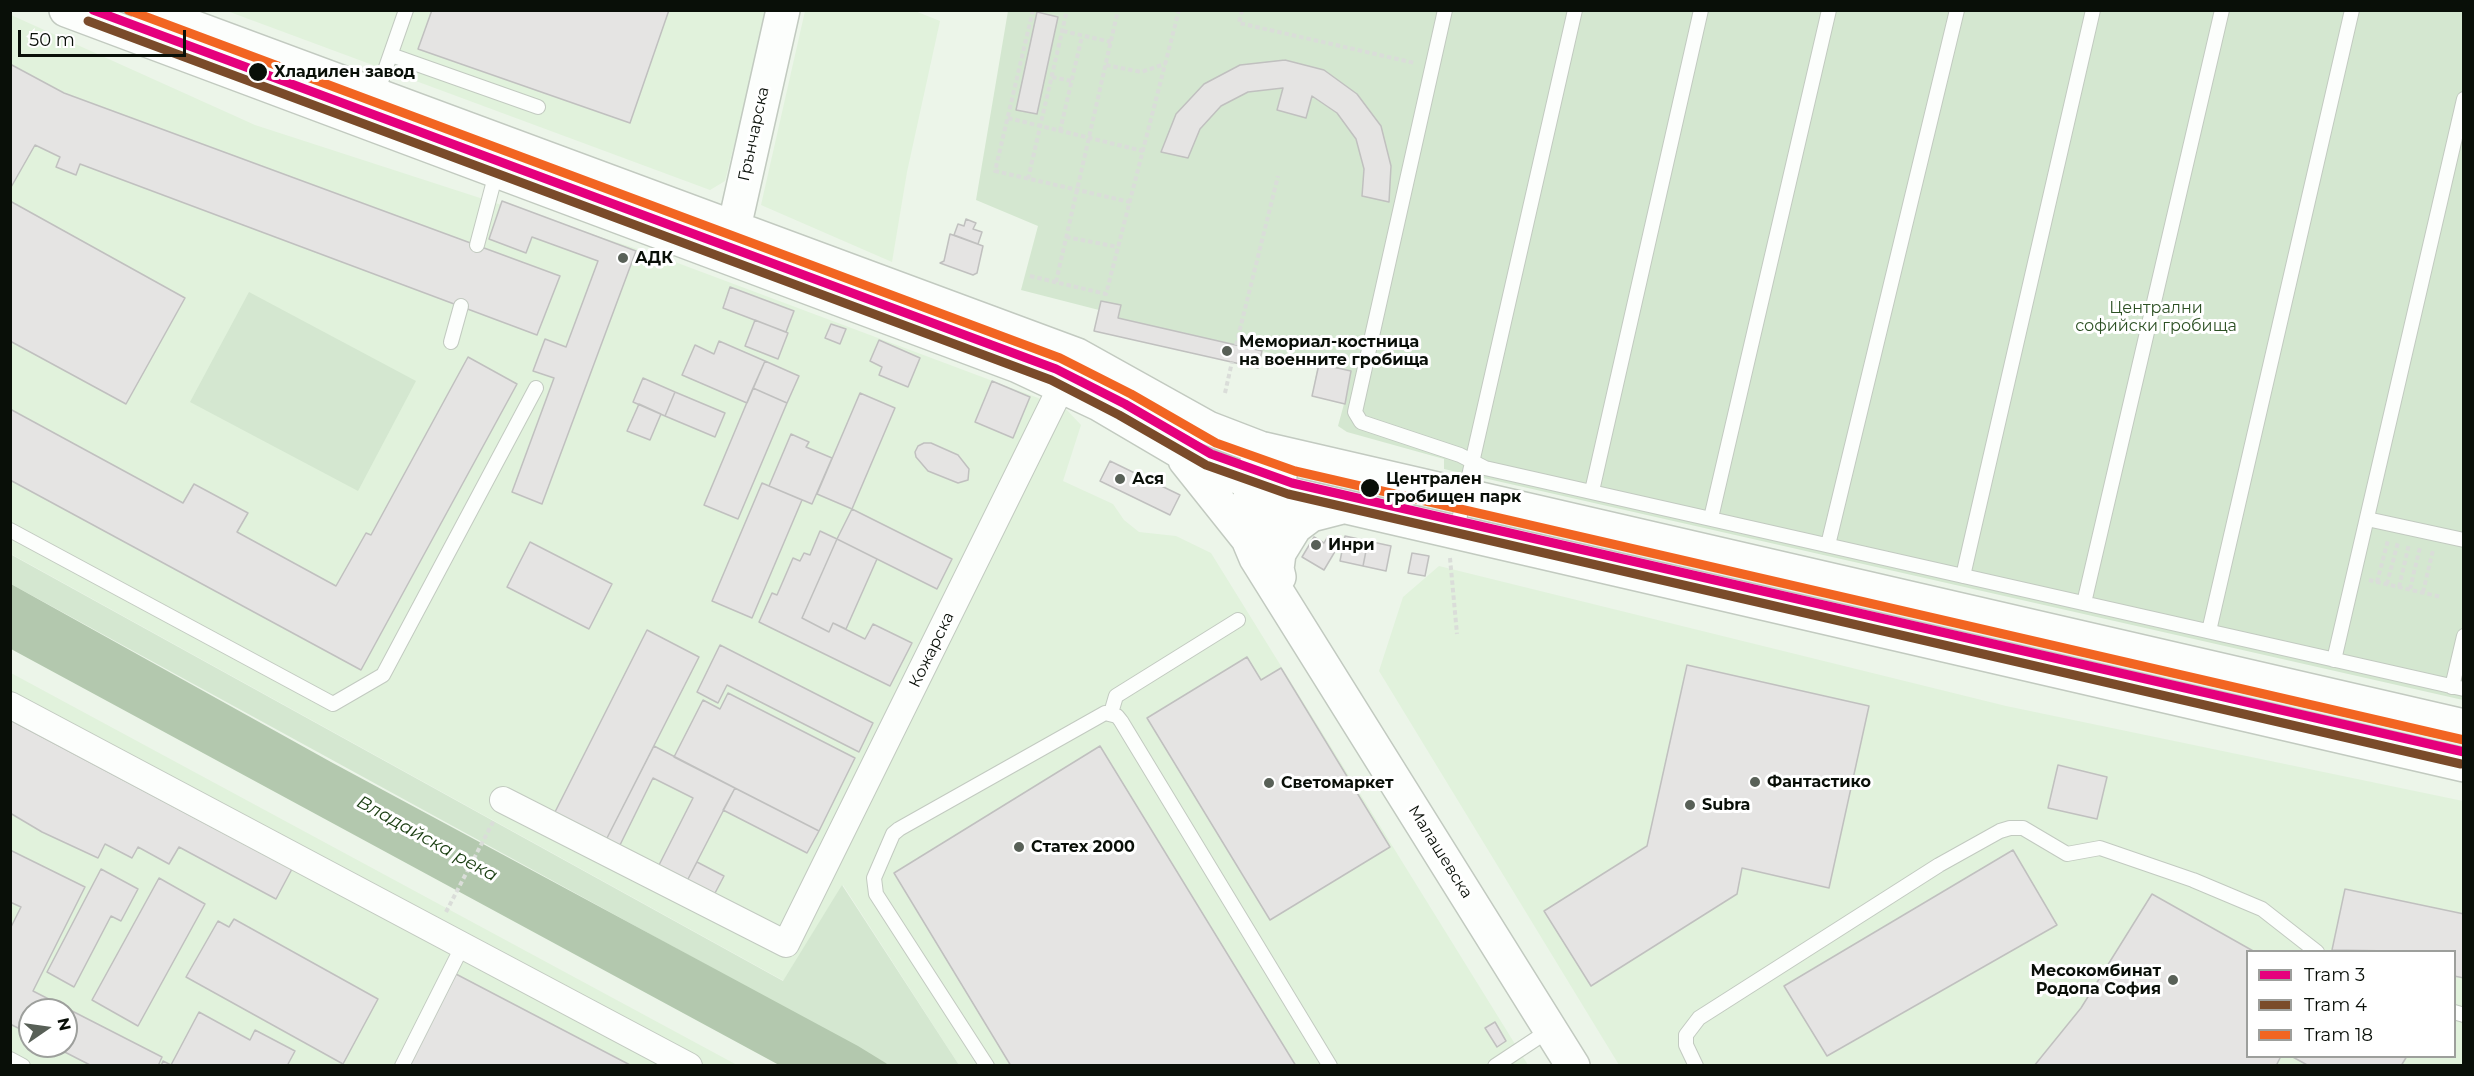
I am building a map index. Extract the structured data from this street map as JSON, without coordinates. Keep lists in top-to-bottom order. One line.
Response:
{"streets":{"street":["Грънчарска","Кожарска","Малашевска"]},"water":["Владайска река"],"parks":["Централни софийски гробища"],"places":["Хладилен завод","АДК","Мемориал-костница на военните гробища","Ася","Централен гробищен парк","Инри","Фантастико","Светомаркет","Subra","Статех 2000","Месокомбинат Родопа София"],"lines":["tram line 3","tram line 18","tram line 4"],"legend":["Tram 3","Tram 4","Tram 18"],"scale_bar":"50 m","north":"right"}
